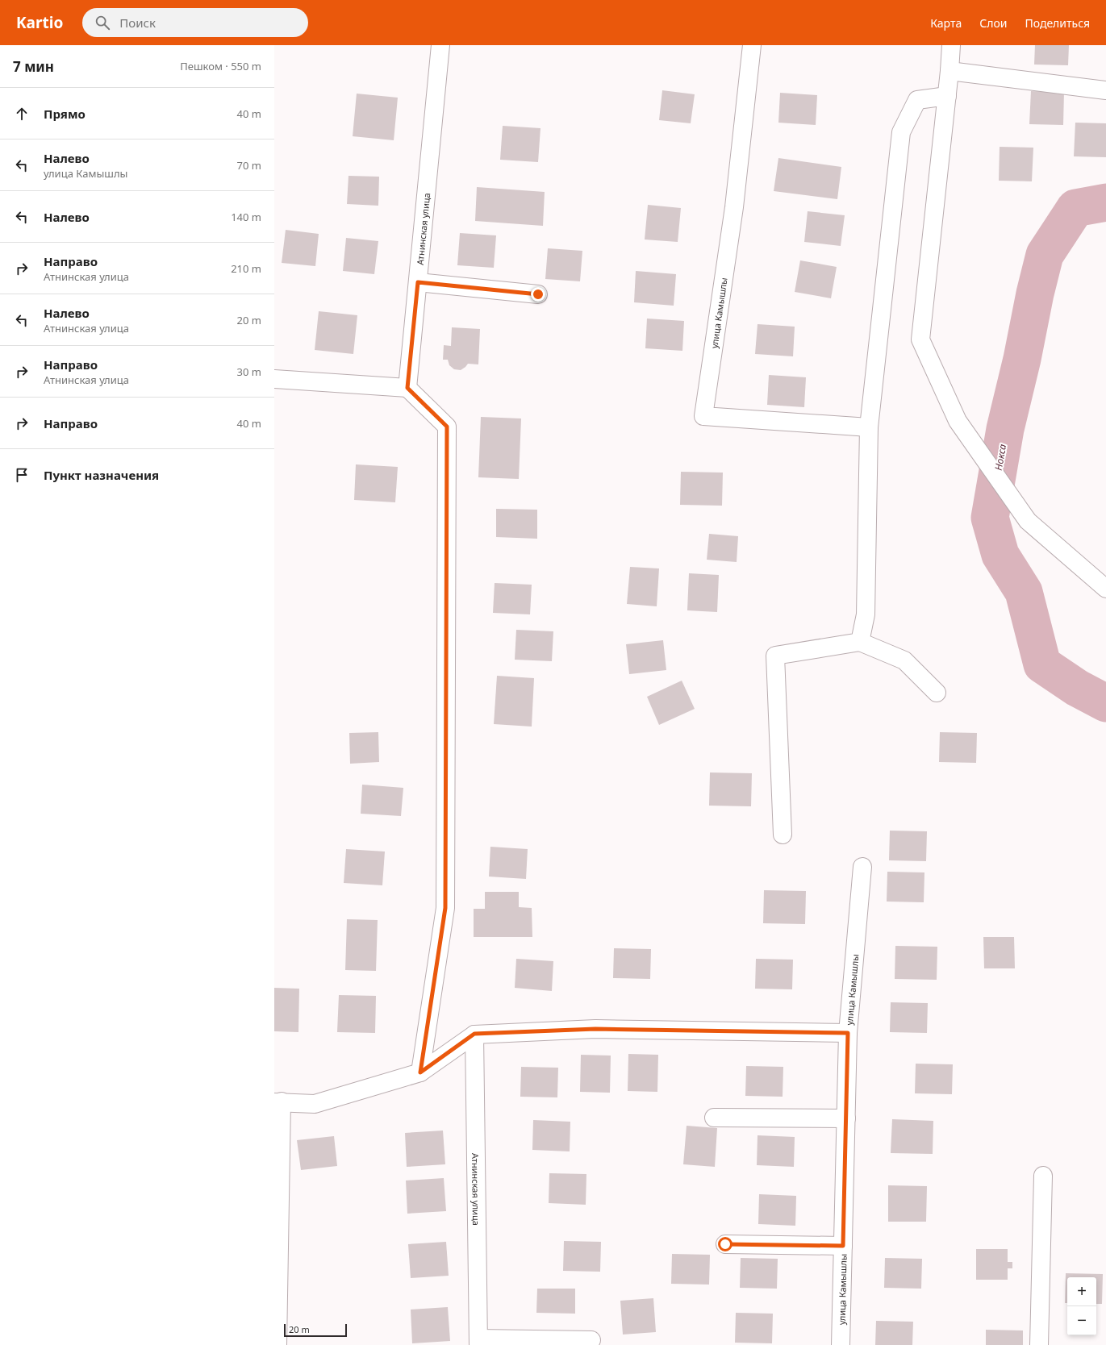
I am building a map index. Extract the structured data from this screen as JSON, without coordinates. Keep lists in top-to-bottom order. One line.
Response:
{"streets":{"street":["Атнинская улица","улица Камышлы"]},"water":["Нокса"],"scale_bar":"20 m","page":{"header":"Kartio","search":"Поиск","nav":["Карта","Слои","Поделиться"],"heading":["7 мин","Пешком · 550 m"],"list":[["Прямо","40 m"],["Налево","улица Камышлы","70 m"],["Налево","140 m"],["Направо","Атнинская улица","210 m"],["Налево","Атнинская улица","20 m"],["Направо","Атнинская улица","30 m"],["Направо","40 m"],"Пункт назначения"],"map_buttons":["+","−"],"scale":"20 m"}}
